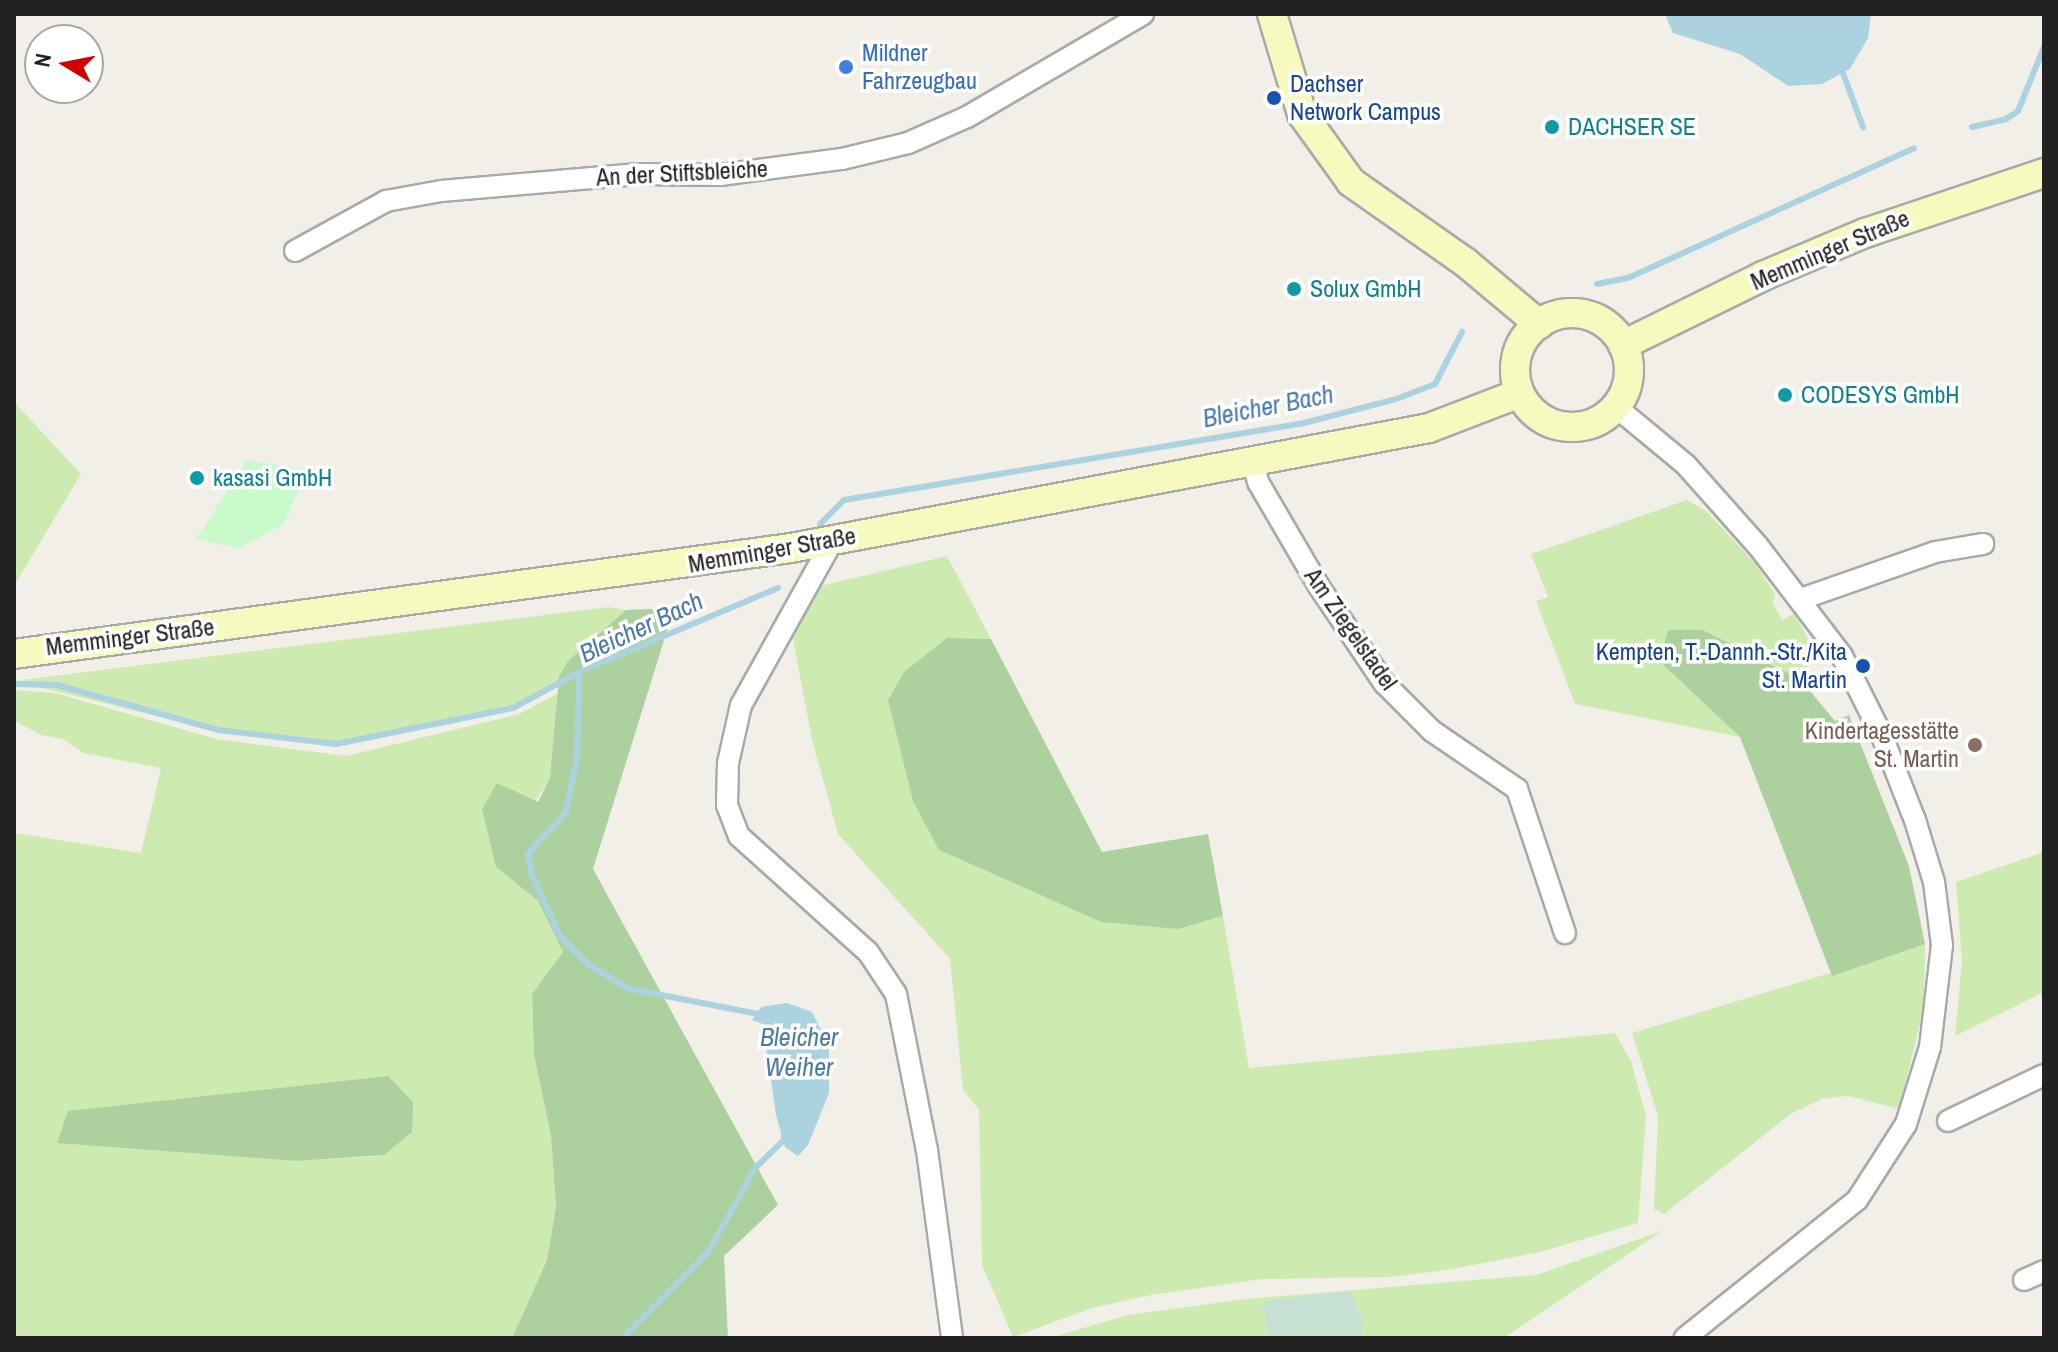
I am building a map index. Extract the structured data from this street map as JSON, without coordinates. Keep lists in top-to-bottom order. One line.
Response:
{"streets":{"main road":["Memminger Straße"],"street":["An der Stiftsbleiche","Am Ziegelstadel"]},"crossings":[["Memminger Straße","Am Ziegelstadel"]],"water":["Bleicher Bach","Bleicher Weiher"],"places":["Mildner Fahrzeugbau","Dachser Network Campus","DACHSER SE","Solux GmbH","CODESYS GmbH","kasasi GmbH","Kempten, T.-Dannh.-Str./Kita St. Martin","Kindertagesstätte St. Martin"],"north":"left"}
